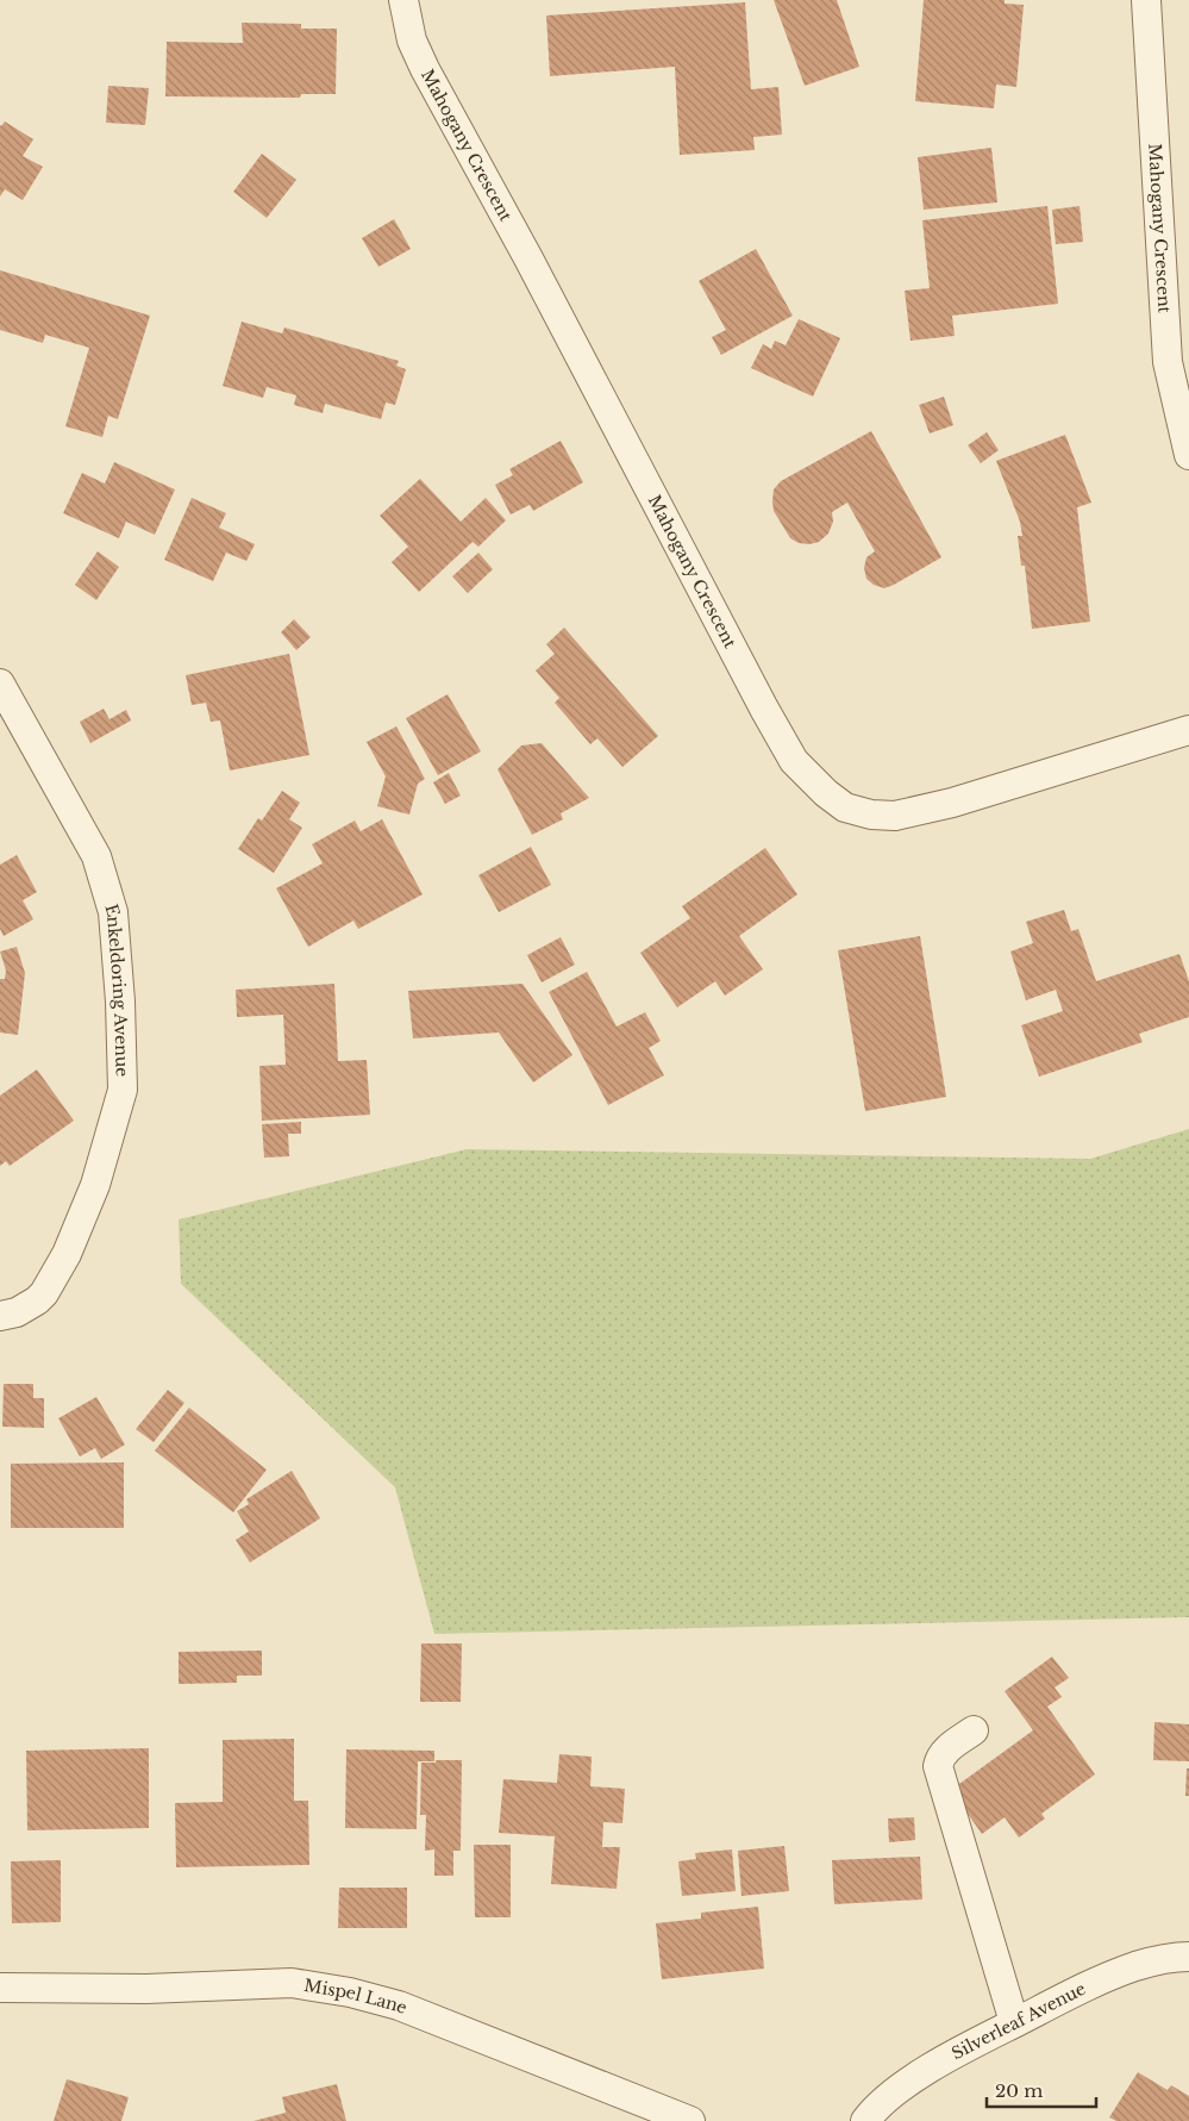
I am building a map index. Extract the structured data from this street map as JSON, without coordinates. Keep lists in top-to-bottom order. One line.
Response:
{"streets":{"street":["Mahogany Crescent","Enkeldoring Avenue","Mispel Lane","Silverleaf Avenue"]},"scale_bar":"20 m"}
